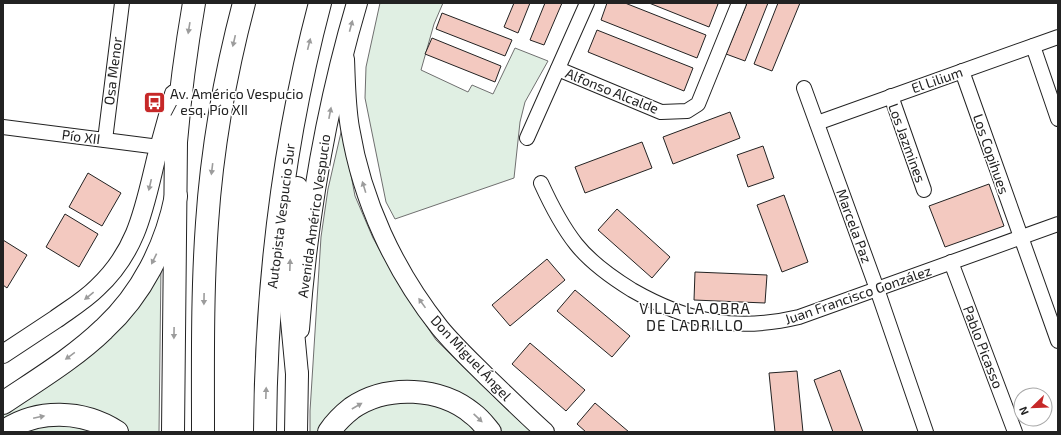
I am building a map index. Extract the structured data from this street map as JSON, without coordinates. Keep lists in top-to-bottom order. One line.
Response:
{"streets":{"main road":["Autopista Vespucio Sur","Avenida Américo Vespucio"],"street":["Osa Menor","El Lilium","Alfonso Alcalde","Pío XII","Los Jazmines","Los Copihues","Marcela Paz","Juan Francisco González","Pablo Picasso","Don Miguel Ángel"]},"crossings":[["Osa Menor","Pío XII"],["El Lilium","Los Jazmines"],["El Lilium","Los Copihues"],["El Lilium","Marcela Paz"],["Los Copihues","Juan Francisco González"],["Avenida Américo Vespucio","Don Miguel Ángel"],["Marcela Paz","Juan Francisco González"],["Juan Francisco González","Pablo Picasso"]],"one_way":["Don Miguel Ángel"],"districts":["VILLA LA OBRA DE LADRILLO"],"places":{"bus stop":["Av. Américo Vespucio / esq. Pío XII"]},"north":"bottom left"}
